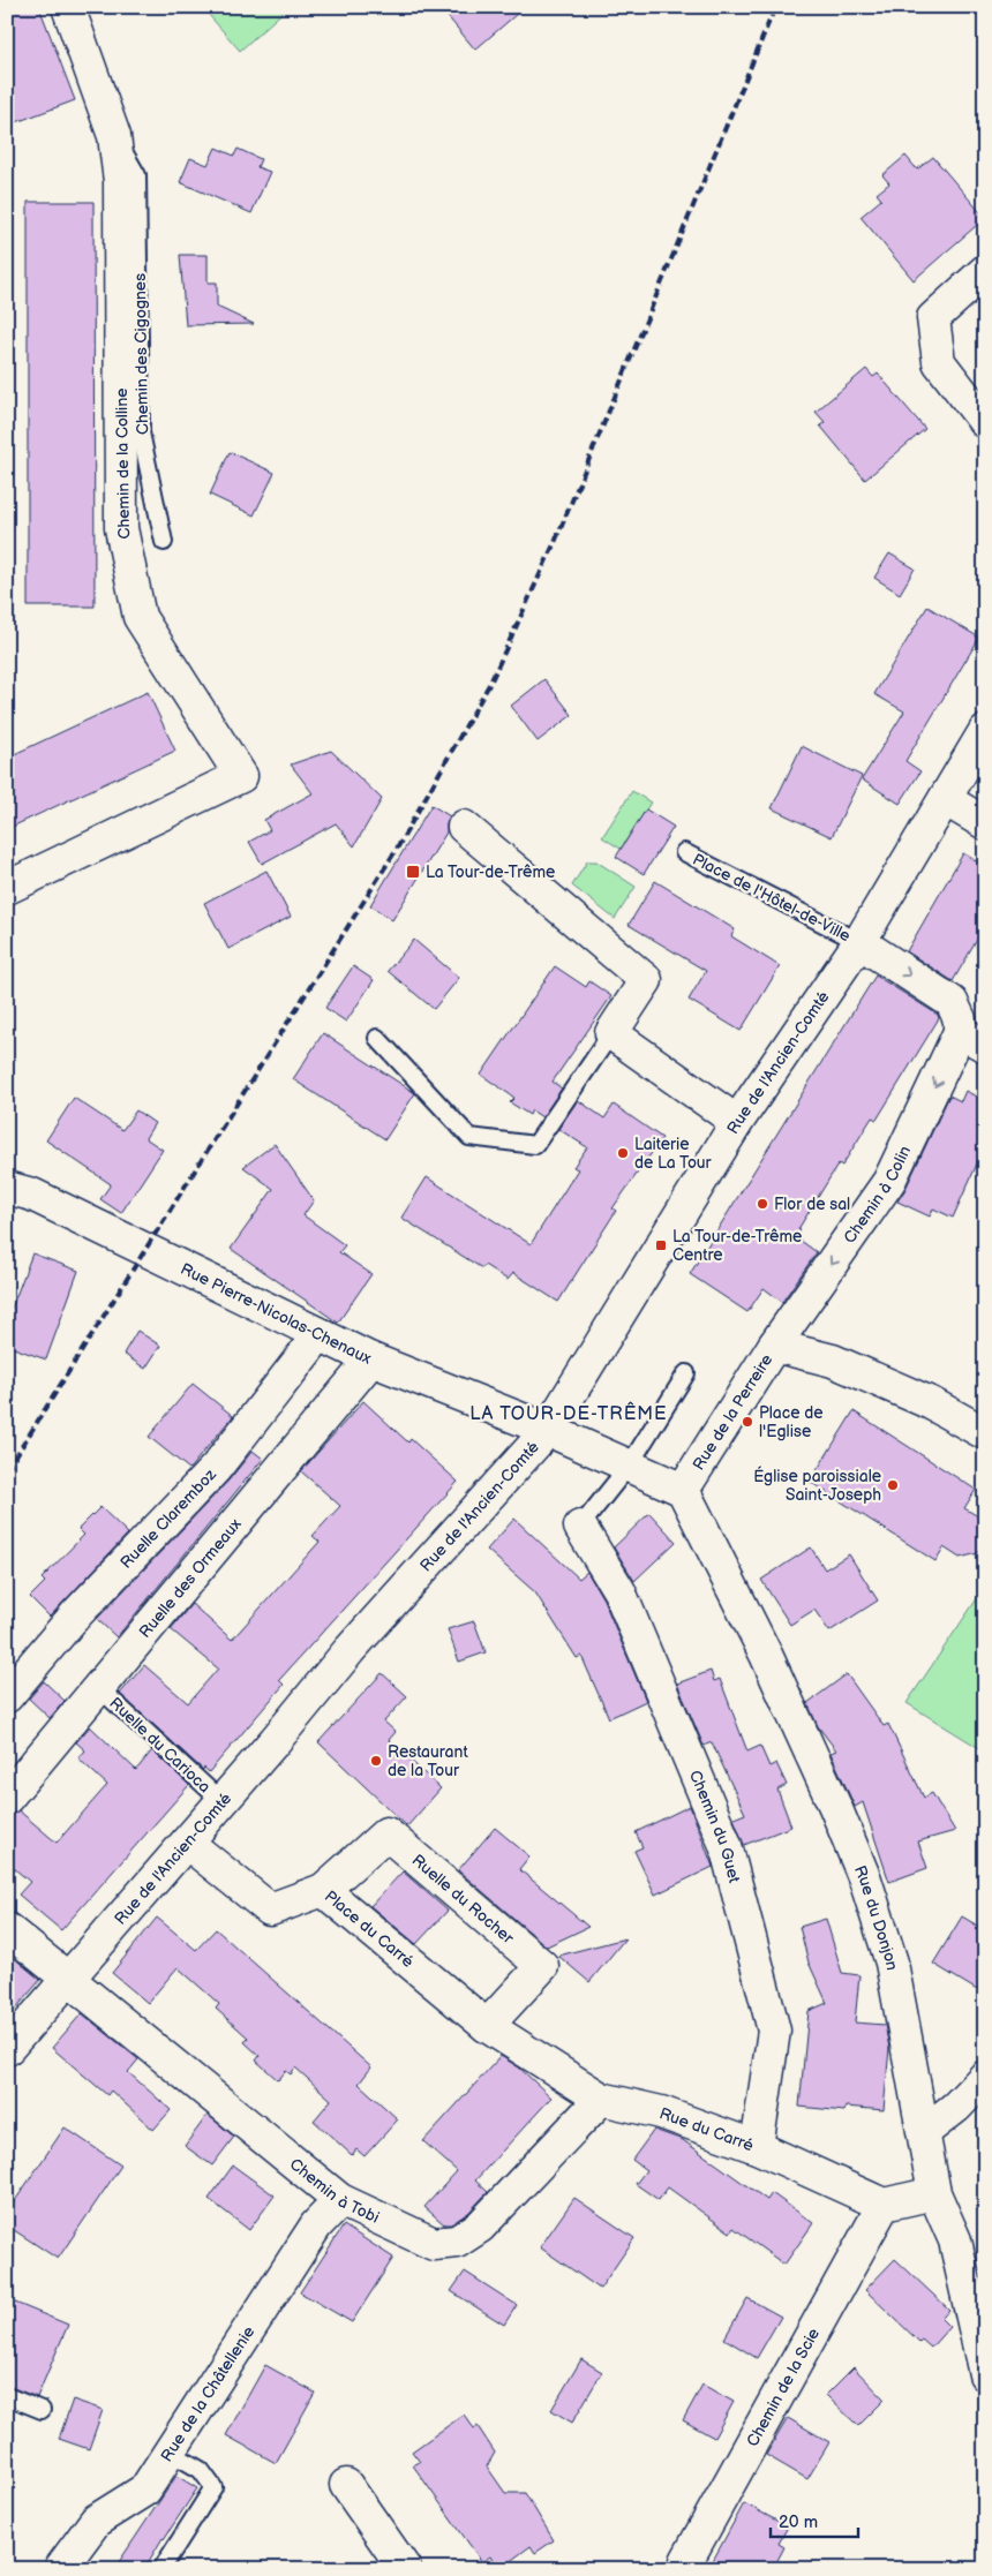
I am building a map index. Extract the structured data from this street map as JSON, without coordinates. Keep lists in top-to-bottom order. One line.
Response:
{"streets":{"street":["Chemin de la Colline","Rue de l'Ancien-Comté","Chemin à Colin","Rue Pierre-Nicolas-Chenaux","Rue de la Perreire","Ruelle Claremboz","Ruelle des Ormeaux","Chemin du Guet","Ruelle du Rocher","Rue du Donjon","Place du Carré","Rue du Carré","Chemin à Tobi","Chemin de la Scie","Rue de la Châtellenie"],"lane":["Chemin des Cigognes","Place de l'Hôtel-de-Ville","Ruelle du Carioca"]},"crossings":[["Chemin des Cigognes","Chemin de la Colline"],["Place de l'Hôtel-de-Ville","Rue de l'Ancien-Comté"],["Rue de l'Ancien-Comté","Rue Pierre-Nicolas-Chenaux"],["Rue de l'Ancien-Comté","Ruelle du Carioca"],["Rue de l'Ancien-Comté","Place du Carré"],["Rue de l'Ancien-Comté","Chemin à Tobi"],["Chemin à Colin","Rue de la Perreire"],["Rue Pierre-Nicolas-Chenaux","Ruelle Claremboz"],["Rue Pierre-Nicolas-Chenaux","Ruelle des Ormeaux"],["Rue de la Perreire","Rue du Donjon"],["Ruelle des Ormeaux","Ruelle du Carioca"],["Chemin du Guet","Rue du Carré"],["Ruelle du Rocher","Place du Carré"],["Ruelle du Rocher","Rue du Carré"],["Place du Carré","Rue du Carré"],["Rue du Carré","Chemin à Tobi"],["Rue du Carré","Chemin de la Scie"],["Chemin à Tobi","Rue de la Châtellenie"]],"one_way":["Chemin à Colin"],"districts":["LA TOUR-DE-TRÊME"],"places":{"transit":["La Tour-de-Trême","La Tour-de-Trême Centre"],"other":["Laiterie de La Tour","Flor de sal","Place de l'Eglise","Église paroissiale Saint-Joseph","Restaurant de la Tour"]},"scale_bar":"20 m"}
